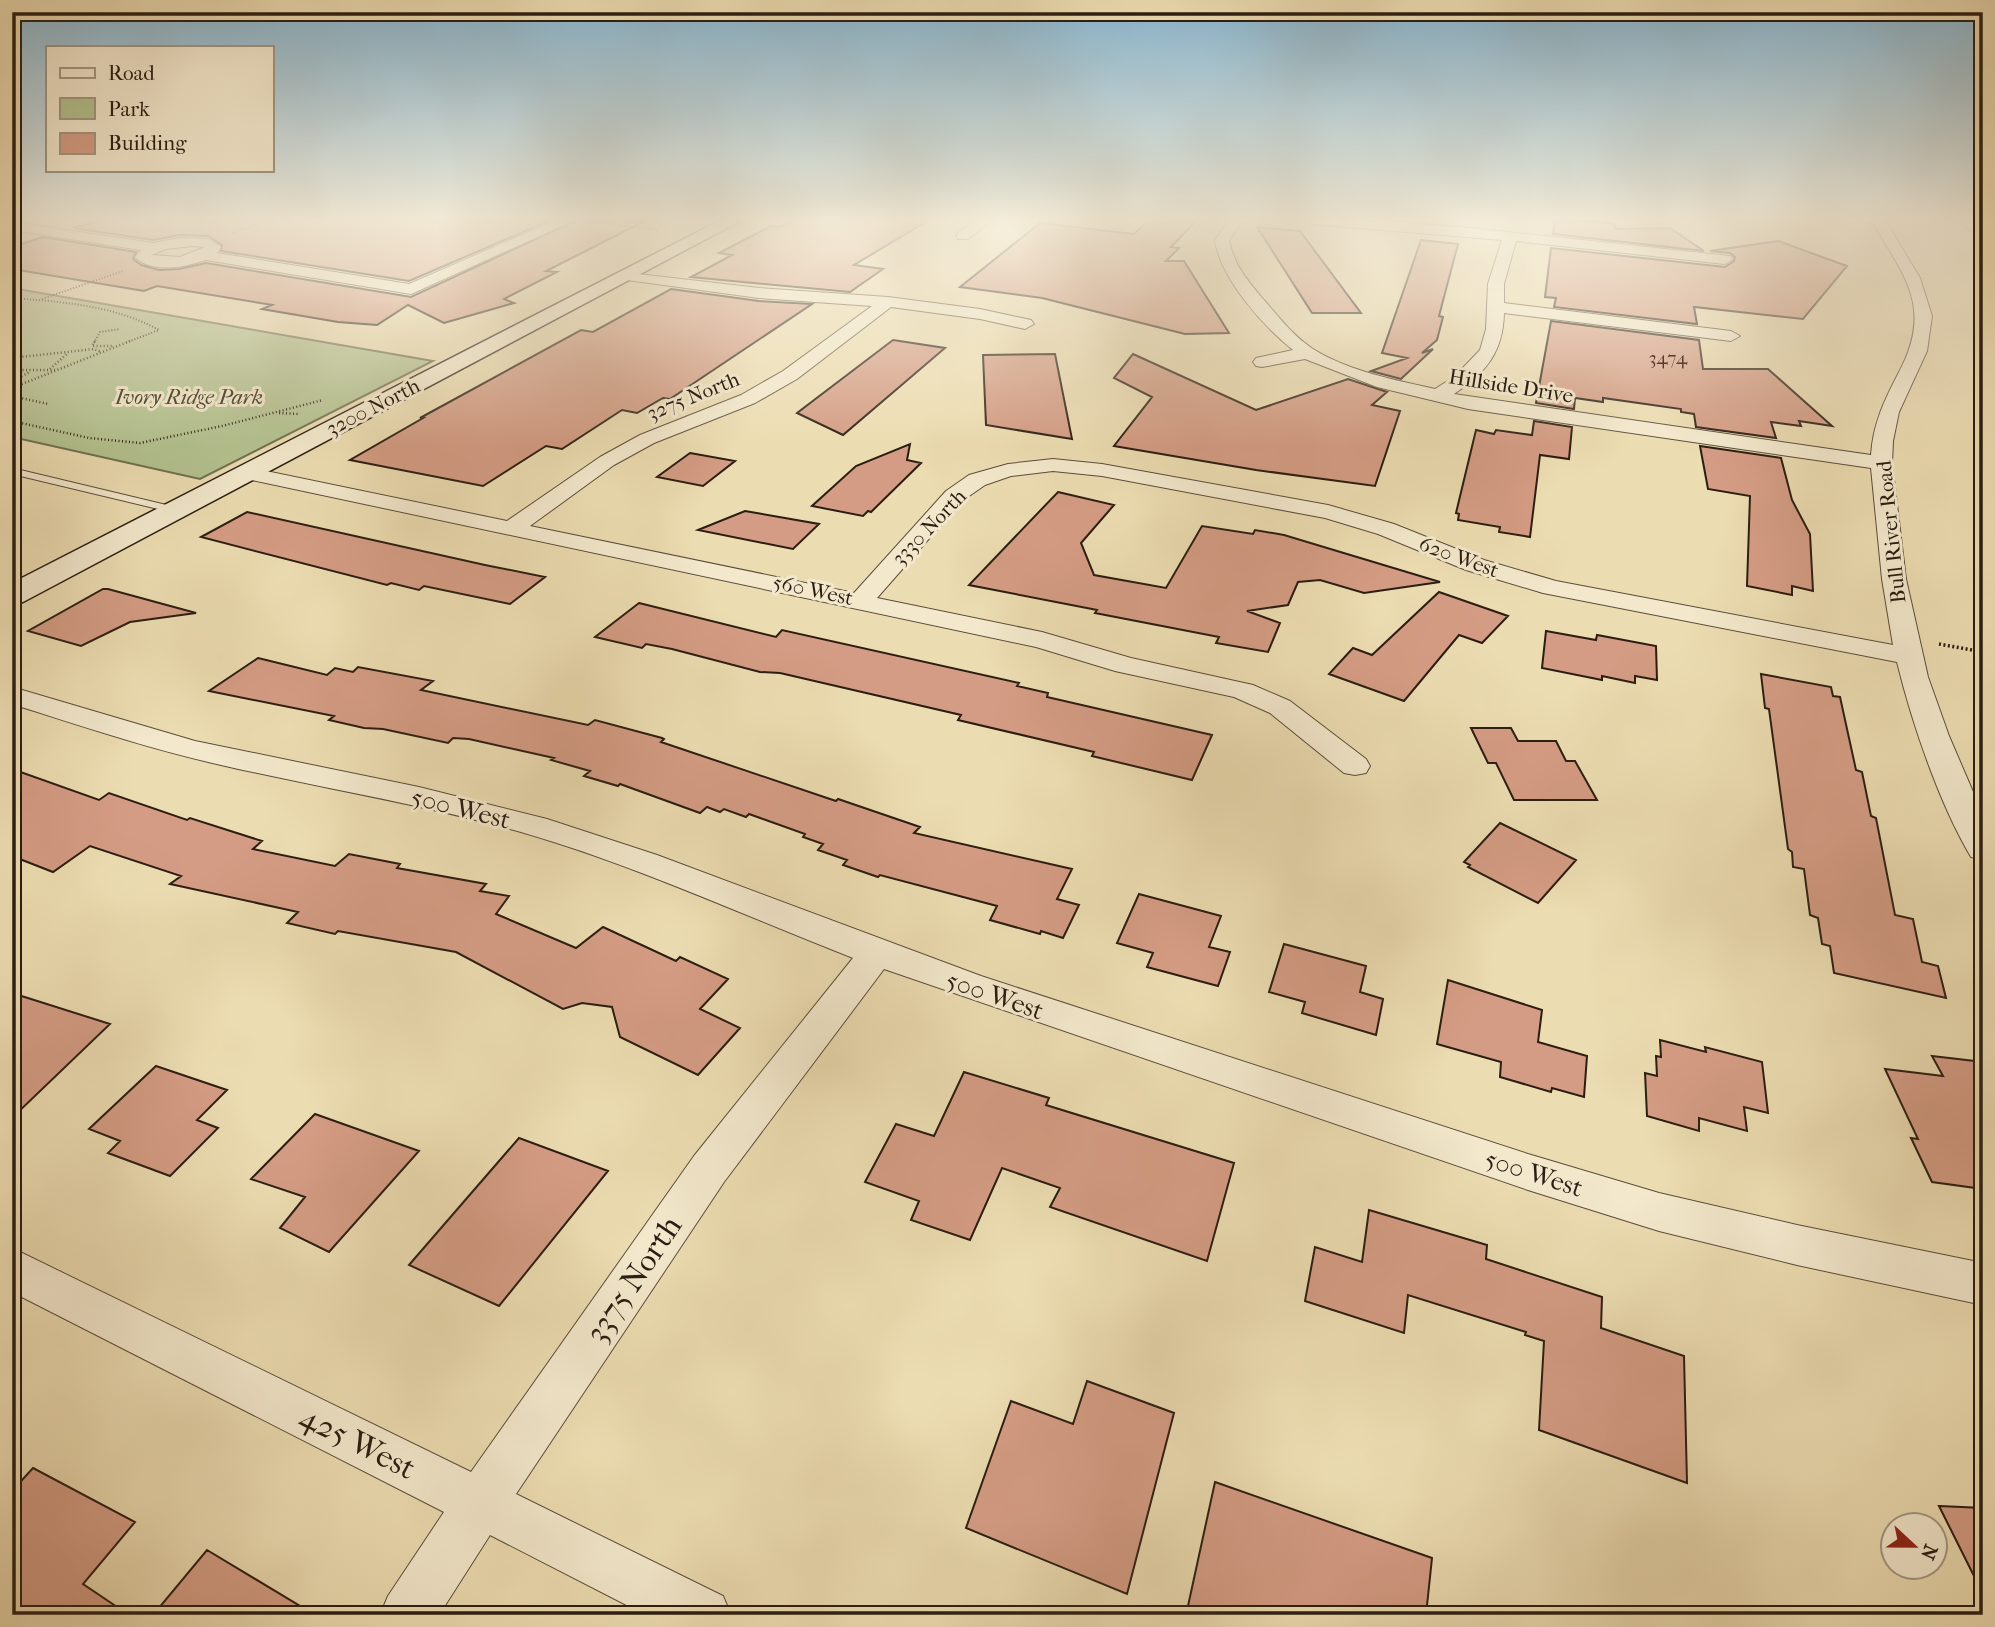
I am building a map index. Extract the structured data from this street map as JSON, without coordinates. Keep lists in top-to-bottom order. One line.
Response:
{"streets":{"street":["Hillside Drive","3275 North","3200 North","3330 North","Bull River Road","620 West","560 West","500 West","3375 North","425 West"]},"crossings":[["Hillside Drive","Bull River Road"],["3275 North","560 West"],["3200 North","560 West"],["3330 North","620 West"],["3330 North","560 West"],["Bull River Road","620 West"],["500 West","3375 North"],["3375 North","425 West"]],"parks":["Ivory Ridge Park"],"house_numbers":["3474"],"legend":["Road","Park","Building"],"north":"right"}
